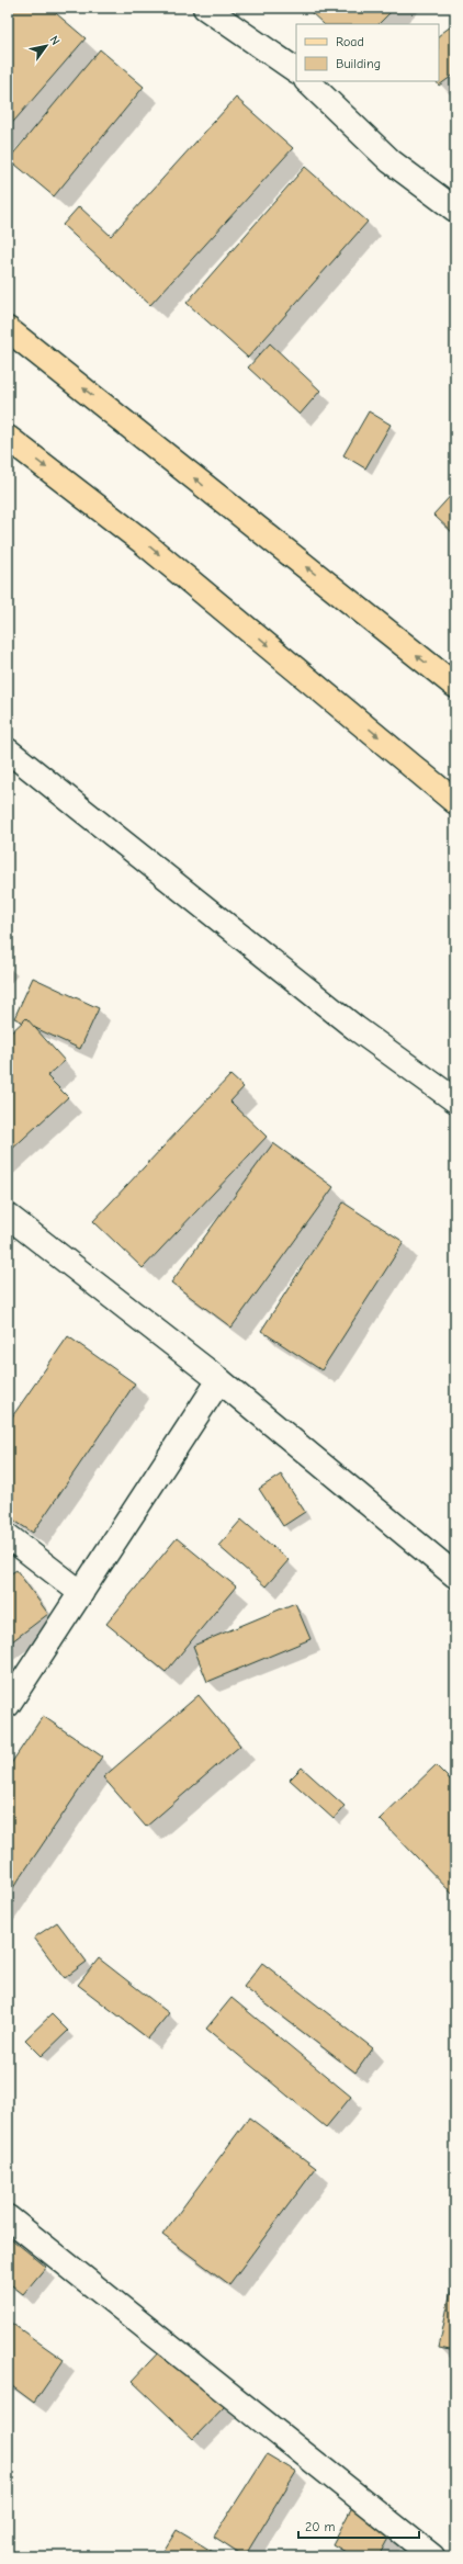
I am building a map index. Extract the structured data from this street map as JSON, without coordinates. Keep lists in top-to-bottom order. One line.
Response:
{"legend":["Road","Building"],"scale_bar":"20 m","north":"top right"}
